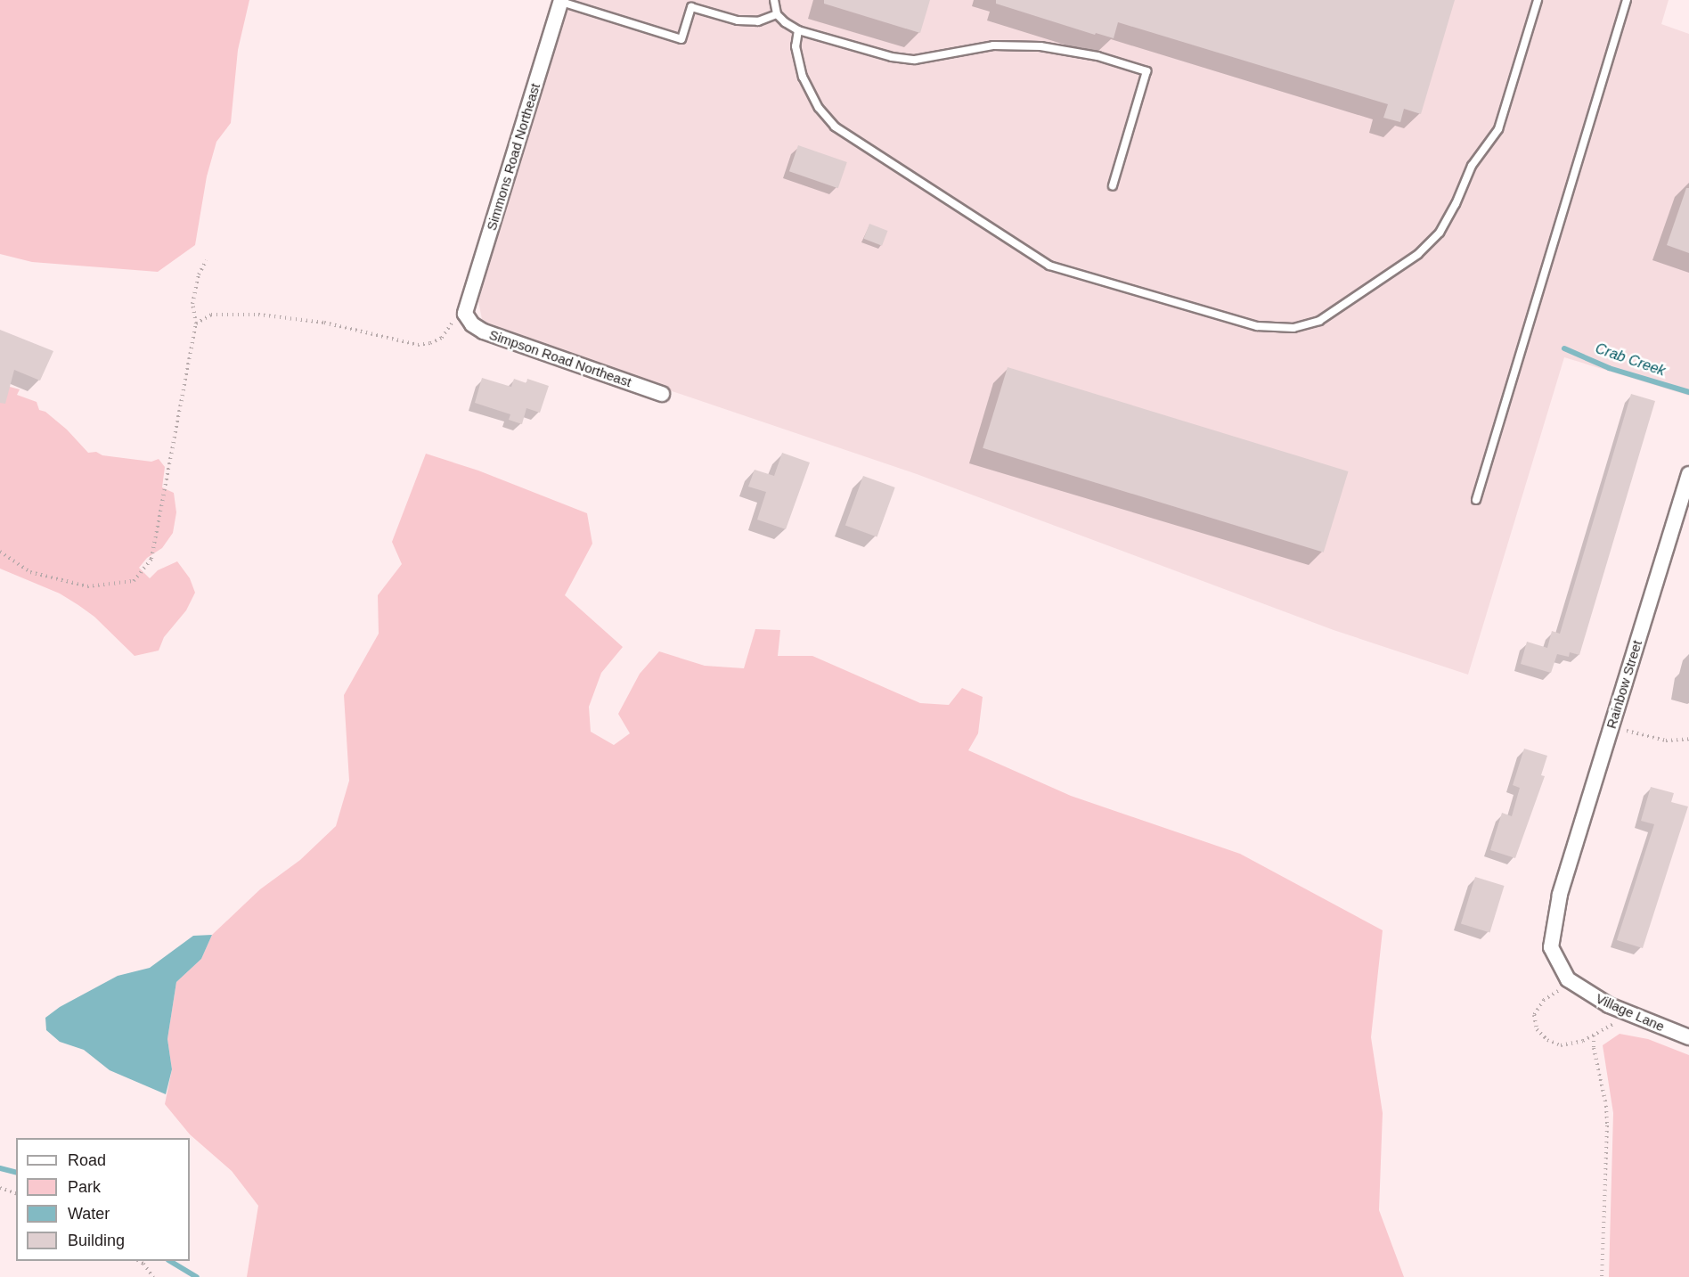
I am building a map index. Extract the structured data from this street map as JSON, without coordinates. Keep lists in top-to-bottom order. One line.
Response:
{"streets":{"street":["Simmons Road Northeast","Simpson Road Northeast","Rainbow Street","Village Lane"]},"crossings":[["Simmons Road Northeast","Simpson Road Northeast"],["Rainbow Street","Village Lane"]],"water":["Crab Creek"],"legend":["Road","Park","Water","Building"]}
